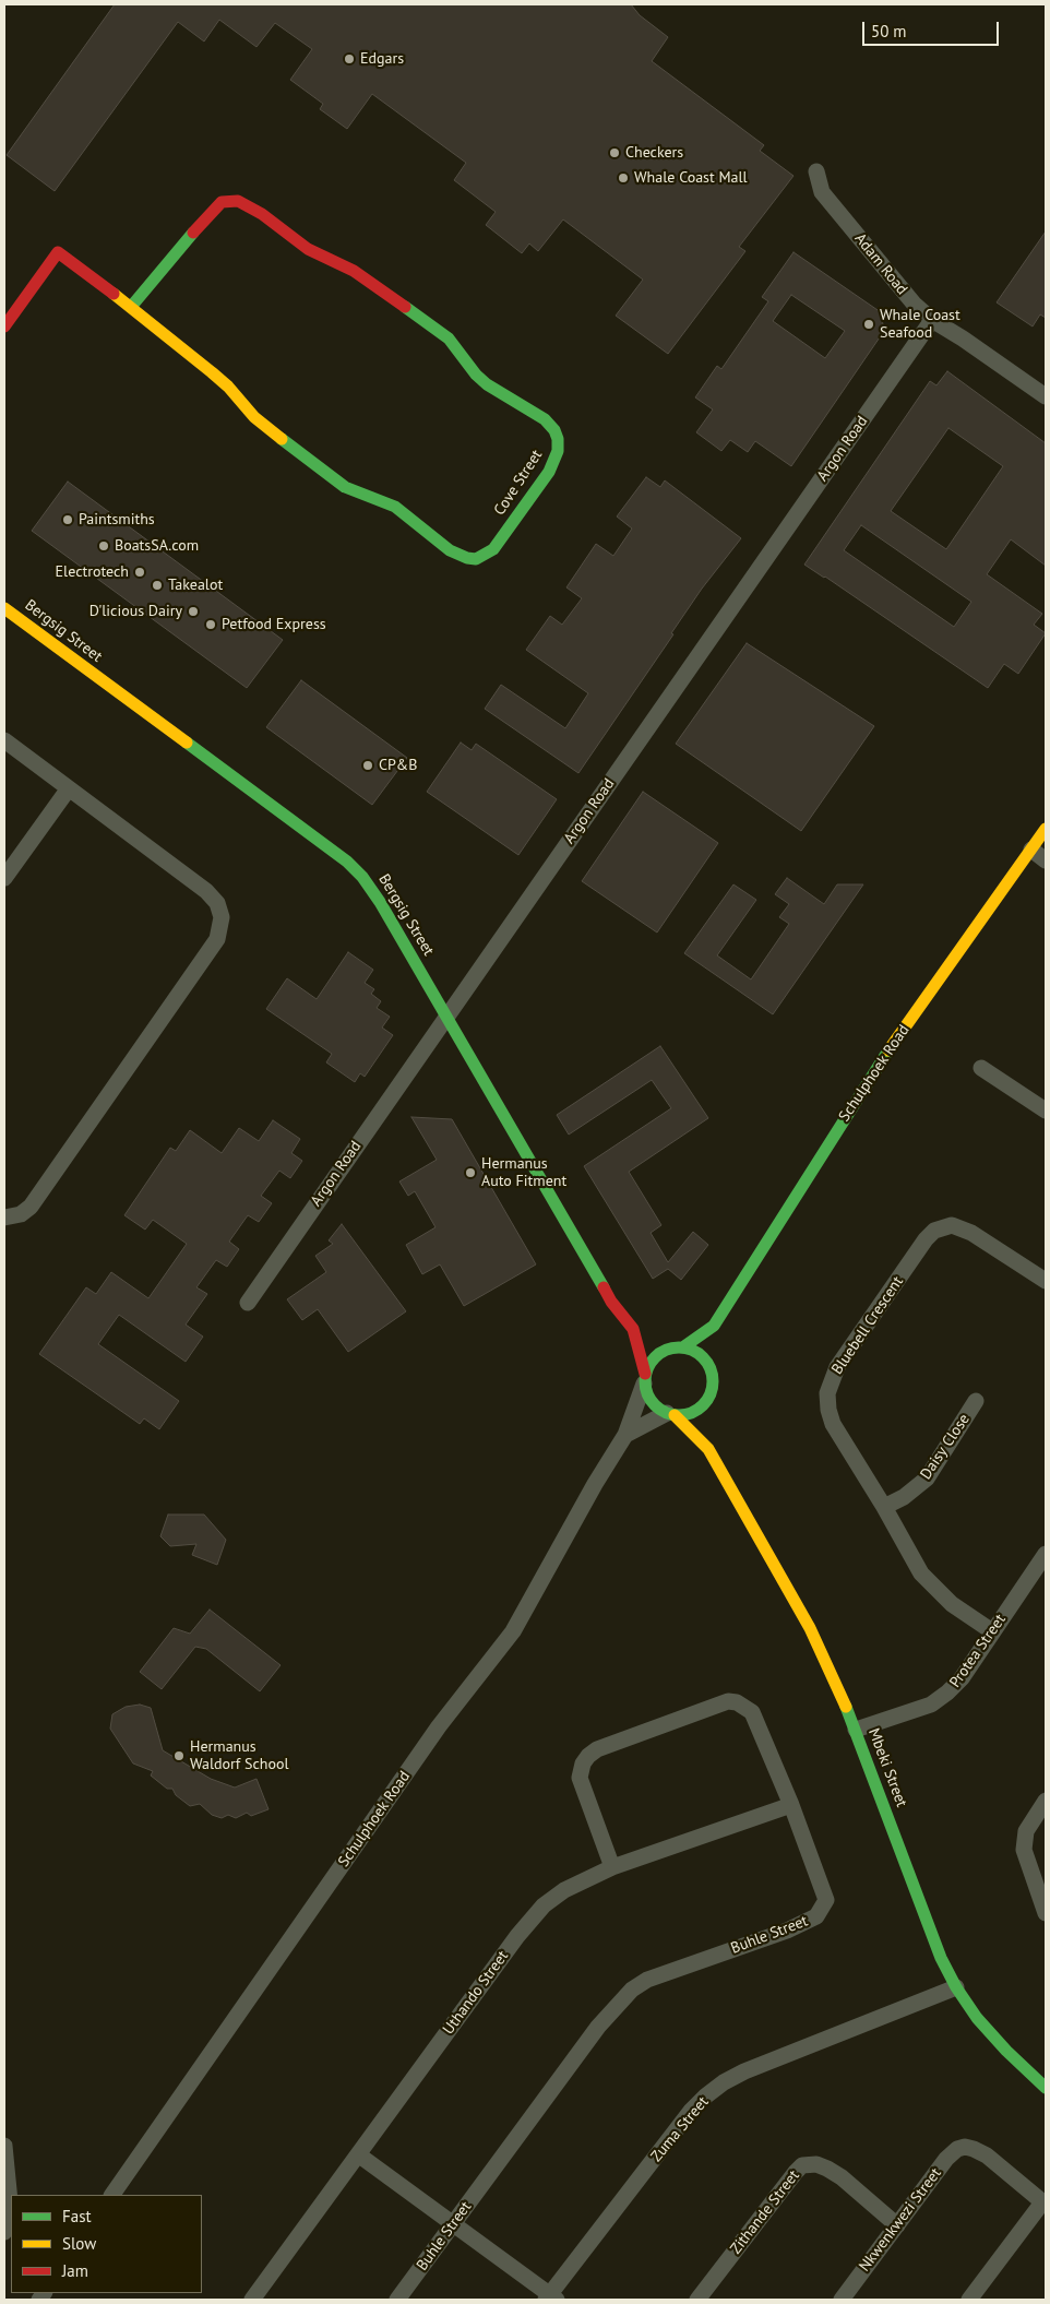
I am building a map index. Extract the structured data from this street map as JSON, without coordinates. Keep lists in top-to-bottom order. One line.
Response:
{"streets":{"street":["Adam Road","Argon Road","Cove Street","Bergsig Street","Schulphoek Road","Bluebell Crescent","Daisy Close","Protea Street","Mbeki Street","Buhle Street","Uthando Street","Zuma Street","Zithande Street","Nkwenkwezi Street"]},"crossings":[["Adam Road","Argon Road"],["Argon Road","Bergsig Street"],["Bergsig Street","Schulphoek Road"],["Bergsig Street","Mbeki Street"],["Schulphoek Road","Mbeki Street"],["Bluebell Crescent","Daisy Close"],["Bluebell Crescent","Protea Street"],["Protea Street","Mbeki Street"],["Mbeki Street","Zuma Street"],["Buhle Street","Uthando Street"],["Zithande Street","Nkwenkwezi Street"]],"places":["Edgars","Checkers","Whale Coast Mall","Whale Coast Seafood","Paintsmiths","BoatsSA.com","Electrotech","Takealot","D'licious Dairy","Petfood Express","CP&B","Hermanus Auto Fitment","Hermanus Waldorf School"],"legend":["Fast","Slow","Jam"],"scale_bar":"50 m"}
